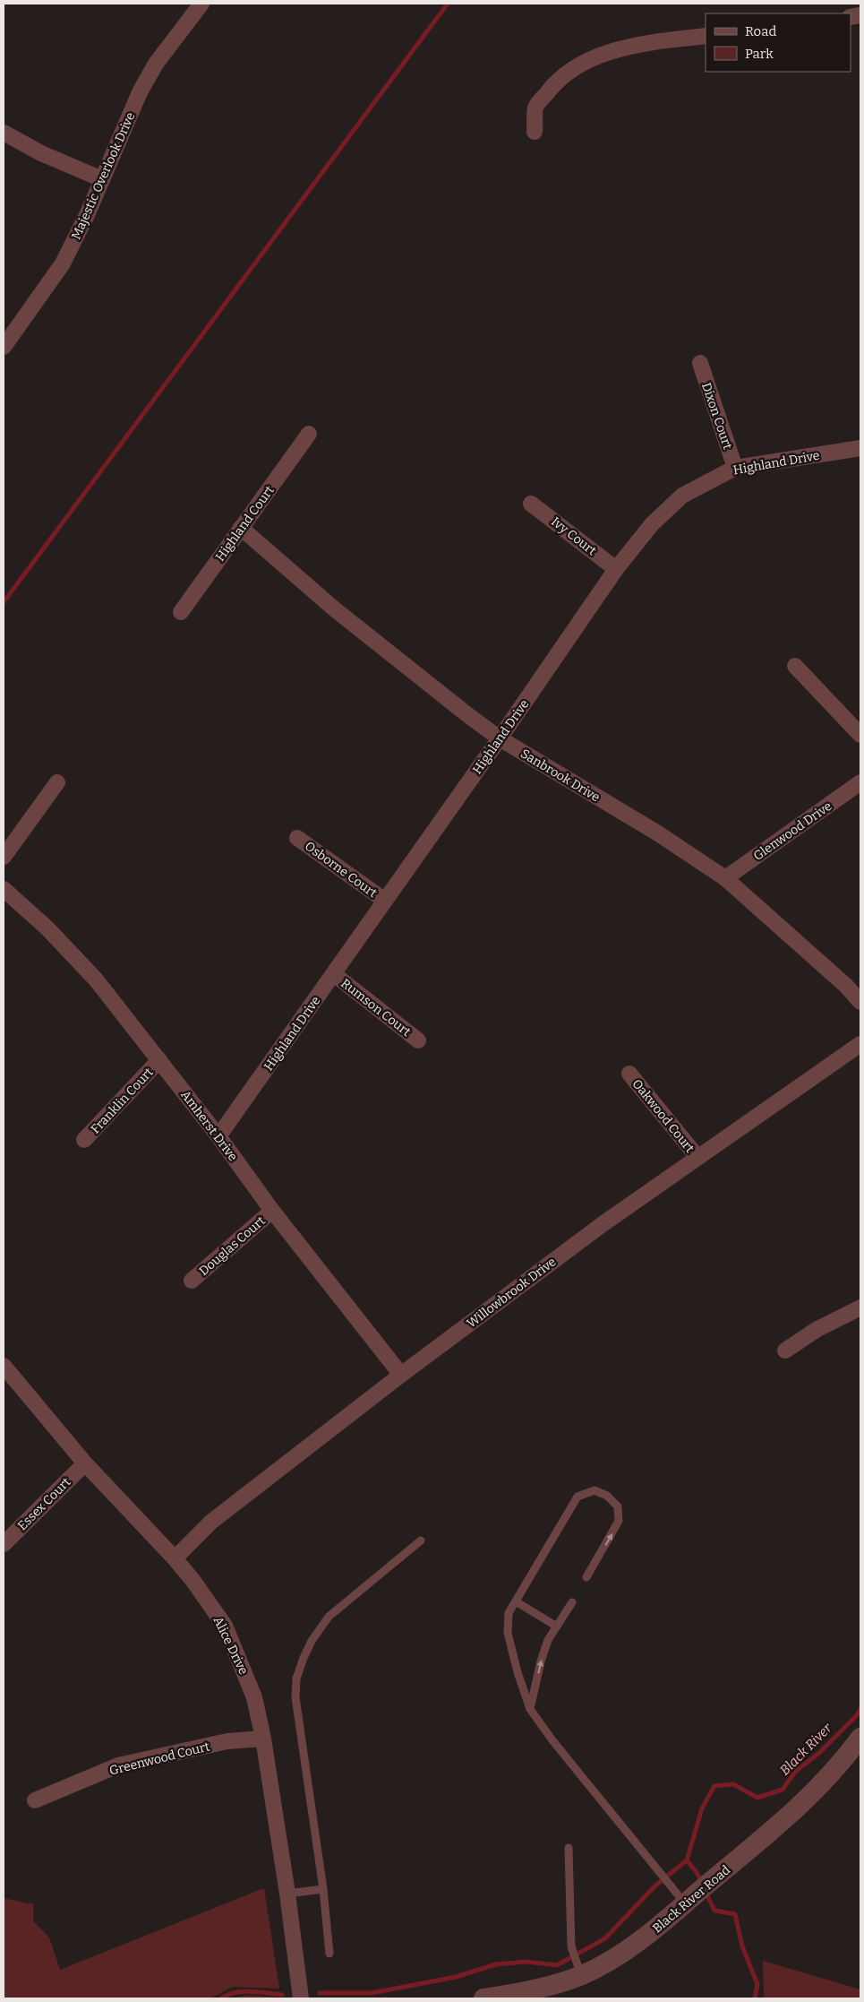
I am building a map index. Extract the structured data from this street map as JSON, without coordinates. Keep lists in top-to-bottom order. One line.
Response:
{"streets":{"street":["Majestic Overlook Drive","Dixon Court","Highland Drive","Highland Court","Ivy Court","Sanbrook Drive","Glenwood Drive","Osborne Court","Rumson Court","Franklin Court","Oakwood Court","Amherst Drive","Douglas Court","Willowbrook Drive","Essex Court","Alice Drive","Greenwood Court","Black River Road"]},"crossings":[["Dixon Court","Highland Drive"],["Highland Drive","Ivy Court"],["Highland Drive","Sanbrook Drive"],["Highland Drive","Osborne Court"],["Highland Drive","Rumson Court"],["Highland Drive","Amherst Drive"],["Highland Court","Sanbrook Drive"],["Sanbrook Drive","Glenwood Drive"],["Franklin Court","Amherst Drive"],["Oakwood Court","Willowbrook Drive"],["Amherst Drive","Douglas Court"],["Amherst Drive","Willowbrook Drive"],["Willowbrook Drive","Alice Drive"],["Essex Court","Alice Drive"],["Alice Drive","Greenwood Court"]],"water":["Black River"],"legend":["Road","Park"]}
